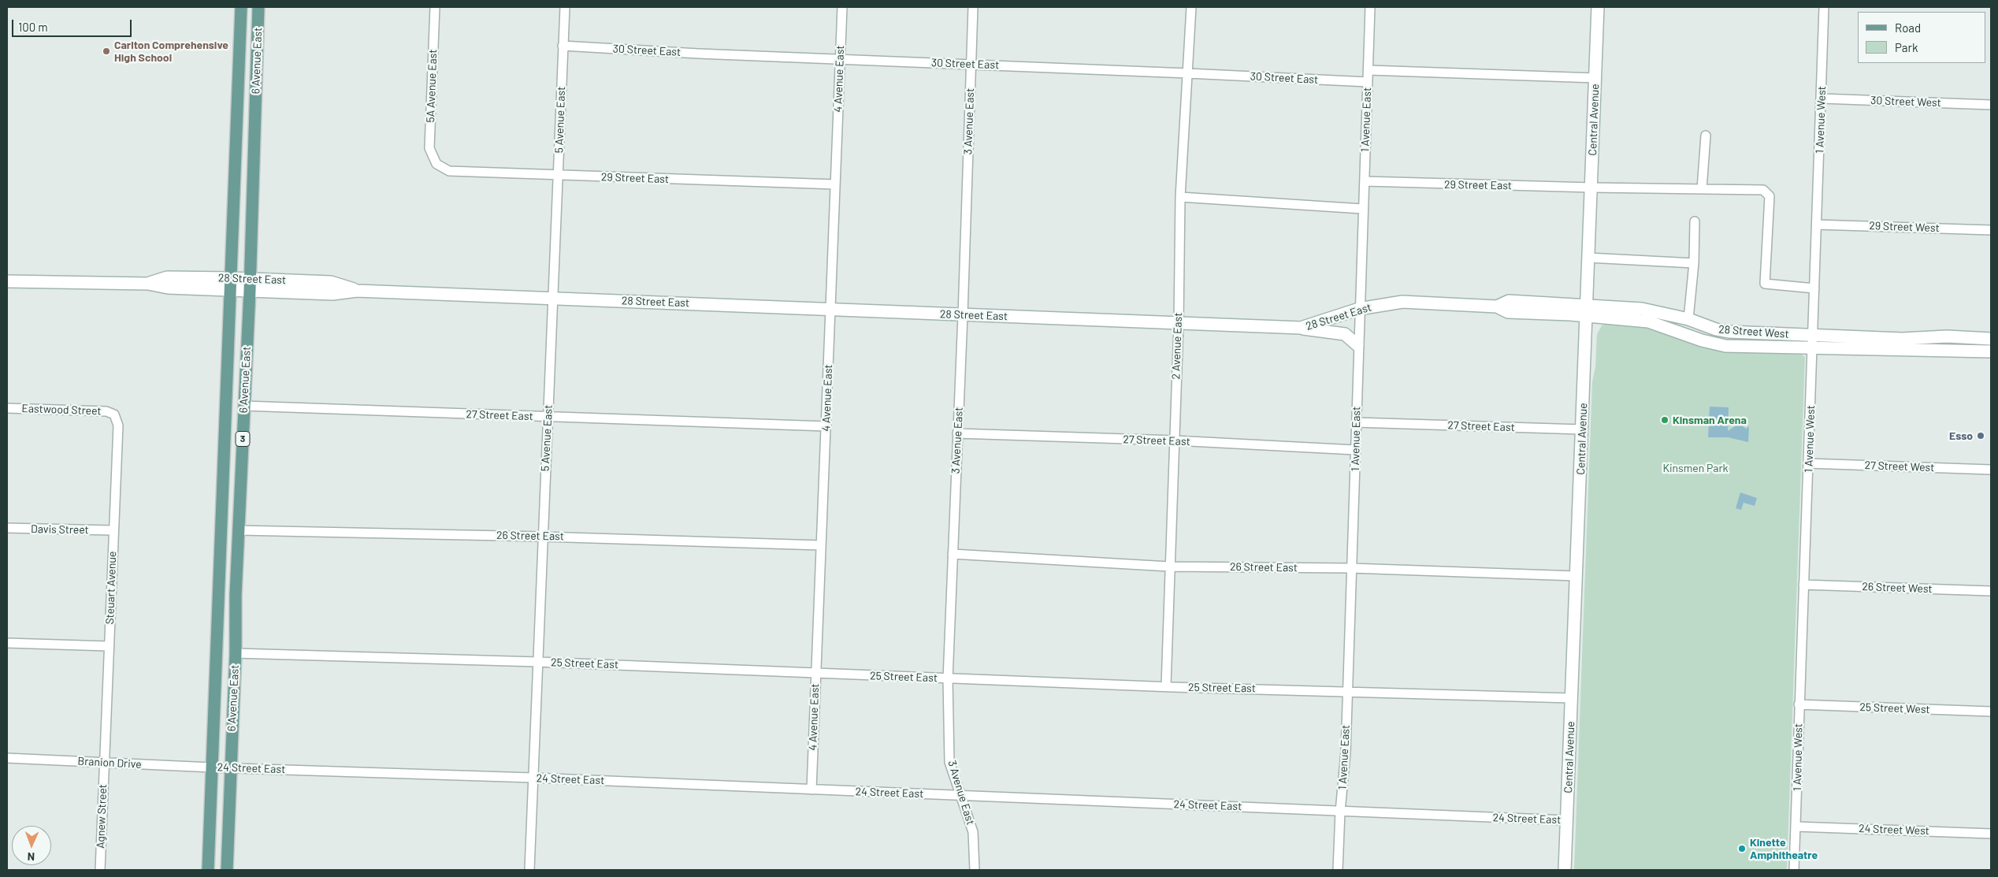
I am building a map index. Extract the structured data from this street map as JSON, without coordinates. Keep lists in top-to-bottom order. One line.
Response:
{"streets":{"main road":["6 Avenue East","3"],"street":["30 Street East","4 Avenue East","5A Avenue East","30 Street West","5 Avenue East","1 Avenue East","Central Avenue","1 Avenue West","3 Avenue East","29 Street East","29 Street West","28 Street East","28 Street West","2 Avenue East","Eastwood Street","27 Street East","27 Street West","Davis Street","26 Street East","Steuart Avenue","26 Street West","25 Street East","25 Street West","Branion Drive","24 Street East","Agnew Street","24 Street West"]},"crossings":[["30 Street East","4 Avenue East"],["30 Street East","5 Avenue East"],["30 Street East","1 Avenue East"],["30 Street East","3 Avenue East"],["30 Street East","2 Avenue East"],["6 Avenue East","28 Street East"],["6 Avenue East","27 Street East"],["6 Avenue East","26 Street East"],["6 Avenue East","25 Street East"],["6 Avenue East","Branion Drive"],["6 Avenue East","24 Street East"],["4 Avenue East","29 Street East"],["4 Avenue East","28 Street East"],["4 Avenue East","27 Street East"],["4 Avenue East","26 Street East"],["4 Avenue East","25 Street East"],["4 Avenue East","24 Street East"],["5A Avenue East","29 Street East"],["30 Street West","1 Avenue West"],["5 Avenue East","29 Street East"],["5 Avenue East","28 Street East"],["5 Avenue East","27 Street East"],["5 Avenue East","26 Street East"],["5 Avenue East","25 Street East"],["5 Avenue East","24 Street East"],["1 Avenue East","29 Street East"],["1 Avenue East","28 Street East"],["1 Avenue East","27 Street East"],["1 Avenue East","26 Street East"],["1 Avenue East","25 Street East"],["1 Avenue East","24 Street East"],["Central Avenue","29 Street East"],["Central Avenue","28 Street East"],["Central Avenue","28 Street West"],["Central Avenue","27 Street East"],["Central Avenue","26 Street East"],["Central Avenue","25 Street East"],["Central Avenue","24 Street East"],["1 Avenue West","29 Street East"],["1 Avenue West","29 Street West"],["1 Avenue West","28 Street West"],["1 Avenue West","27 Street West"],["1 Avenue West","26 Street West"],["1 Avenue West","25 Street West"],["1 Avenue West","24 Street West"],["3 Avenue East","28 Street East"],["3 Avenue East","27 Street East"],["3 Avenue East","26 Street East"],["3 Avenue East","25 Street East"],["3 Avenue East","24 Street East"],["28 Street East","28 Street West"],["28 Street East","2 Avenue East"],["2 Avenue East","27 Street East"],["2 Avenue East","26 Street East"],["2 Avenue East","25 Street East"],["Eastwood Street","Steuart Avenue"],["Davis Street","Steuart Avenue"],["Steuart Avenue","Branion Drive"],["Steuart Avenue","Agnew Street"],["Branion Drive","24 Street East"],["Branion Drive","Agnew Street"]],"parks":["Kinsmen Park"],"places":["Carlton Comprehensive High School","Kinsman Arena","Esso","Kinette Amphitheatre"],"legend":["Road","Park"],"scale_bar":"100 m","north":"bottom"}
